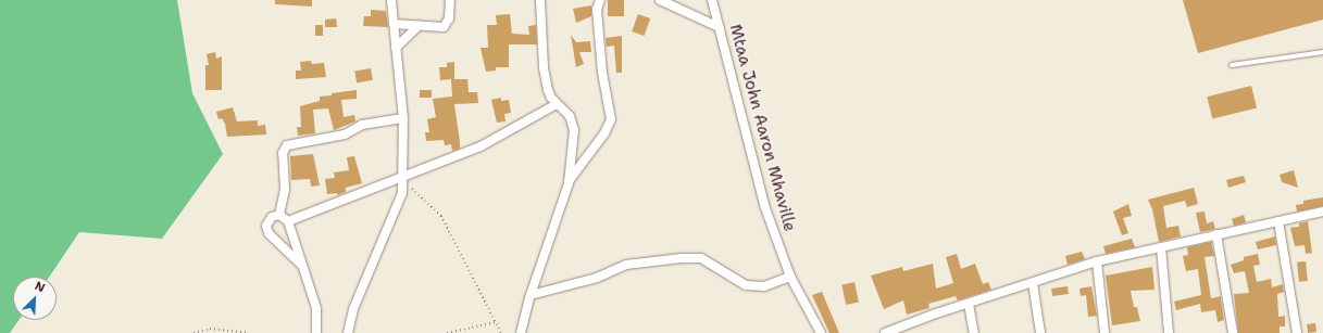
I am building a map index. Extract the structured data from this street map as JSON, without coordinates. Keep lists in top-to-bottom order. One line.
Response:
{"streets":{"street":["Mtaa John Aaron Mhaville"]},"north":"top right"}
